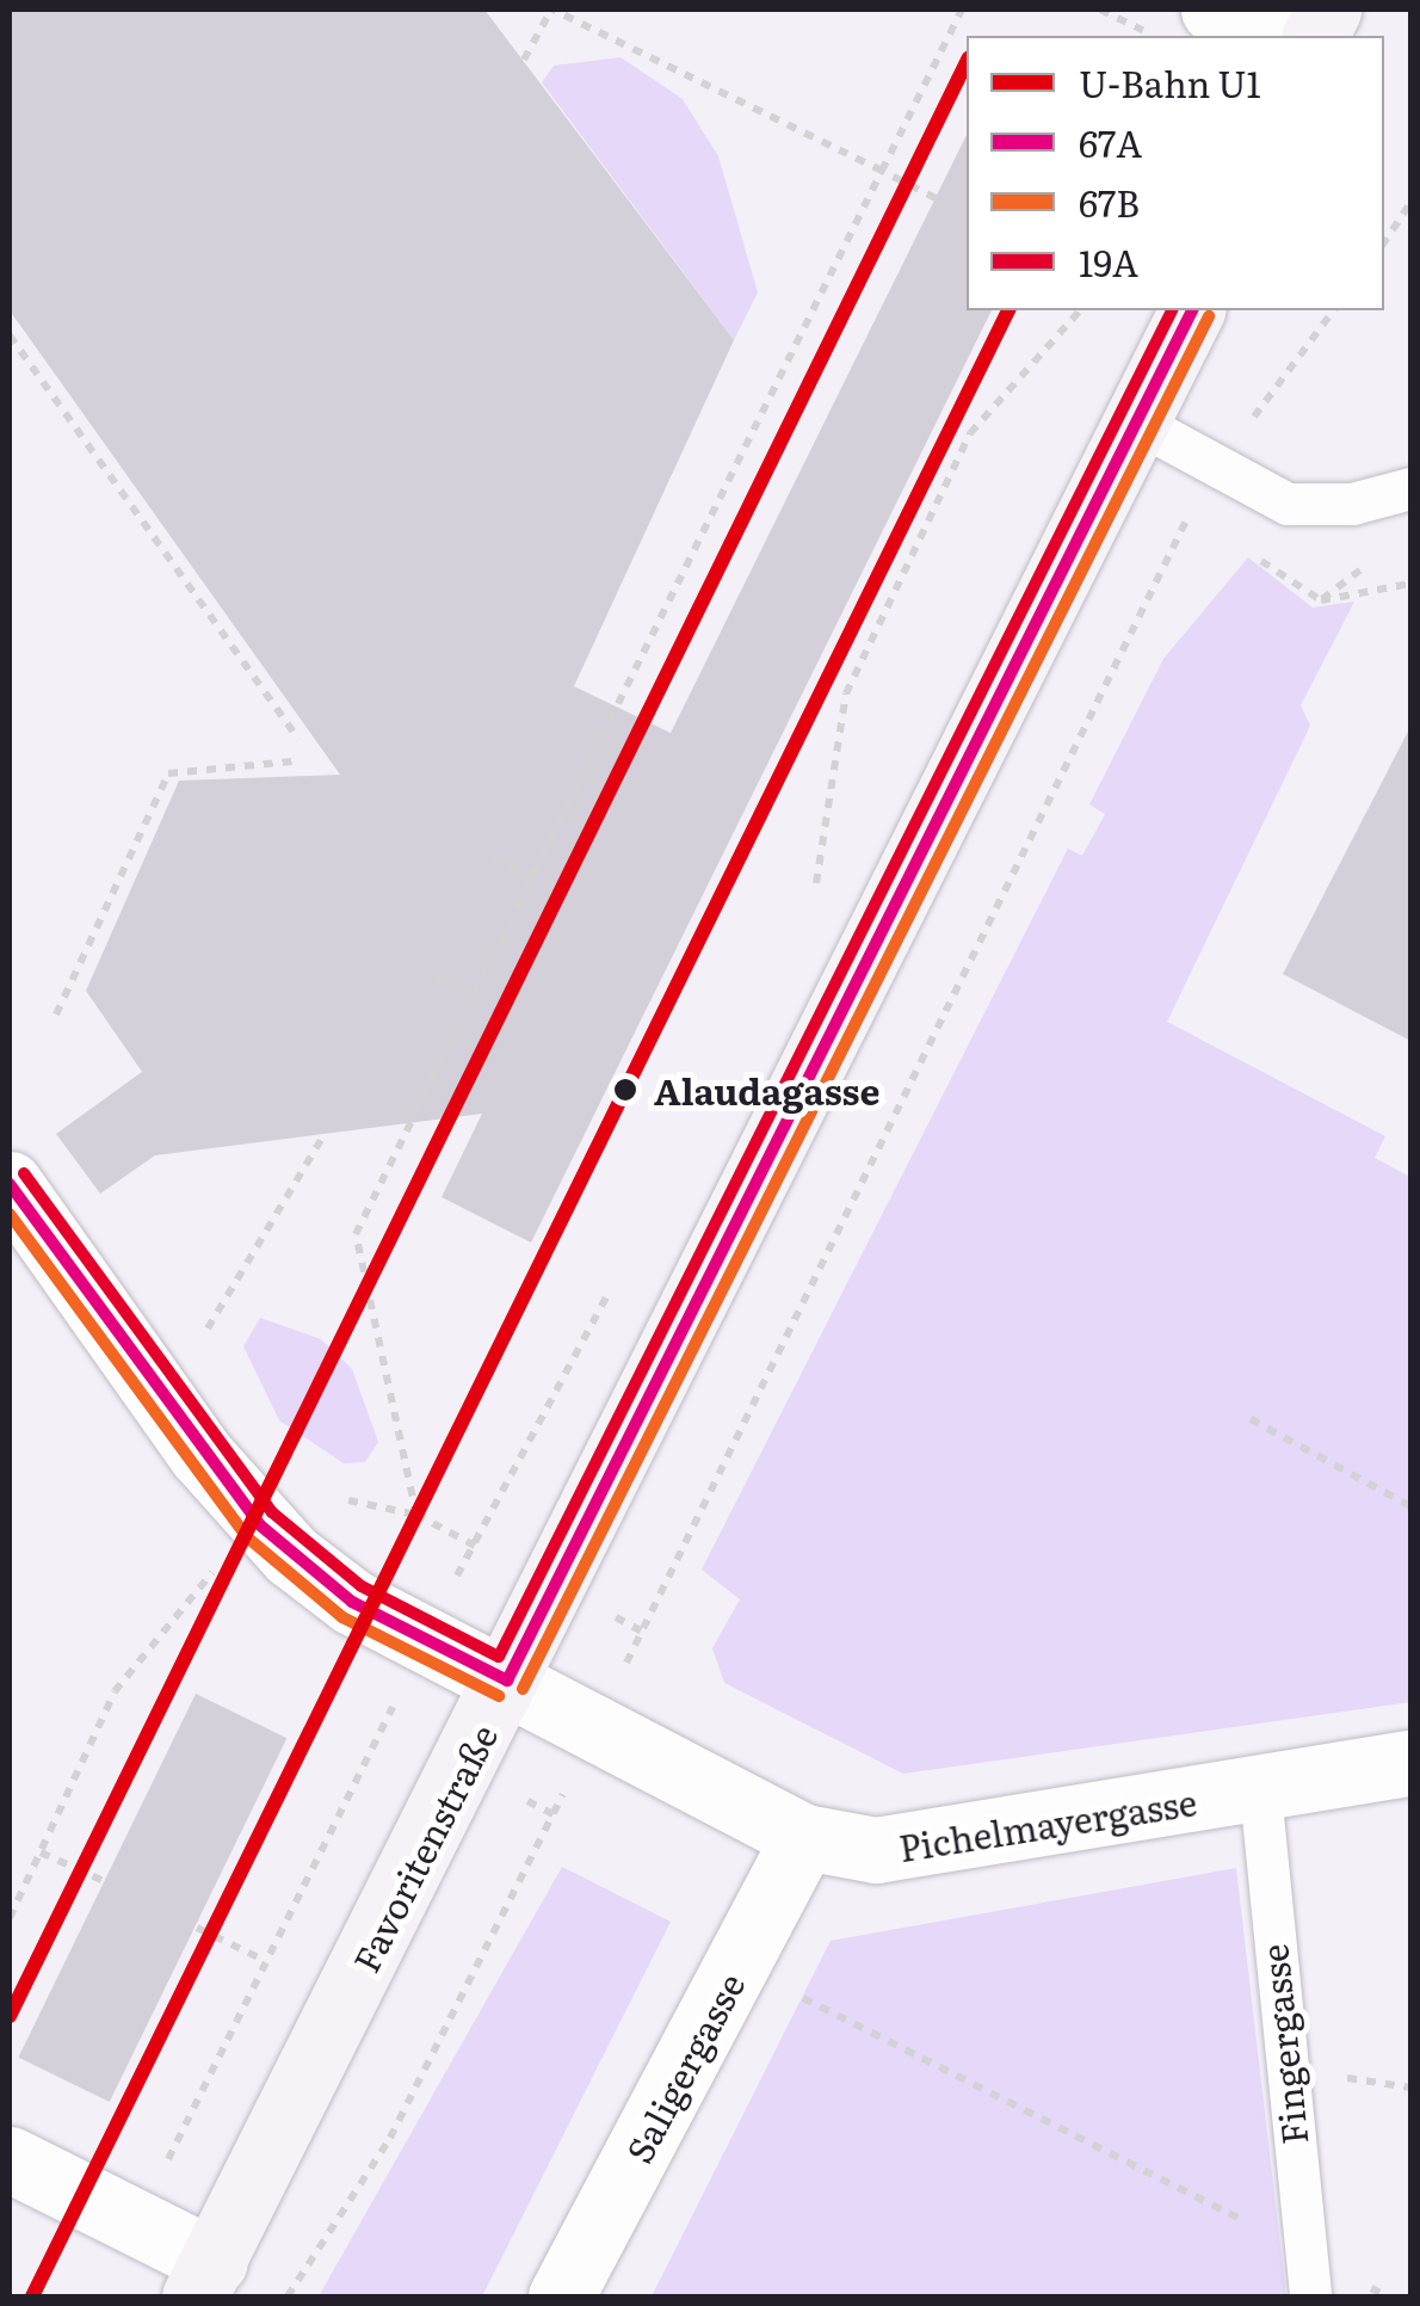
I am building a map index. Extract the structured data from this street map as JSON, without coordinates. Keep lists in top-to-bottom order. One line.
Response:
{"streets":{"main road":["Favoritenstraße"],"street":["Pichelmayergasse","Saligergasse"],"lane":["Fingergasse"]},"crossings":[["Pichelmayergasse","Favoritenstraße"],["Pichelmayergasse","Fingergasse"],["Pichelmayergasse","Saligergasse"]],"places":["Alaudagasse"],"lines":["metro line U1","transit line 67A","transit line 19A","transit line 67B"],"legend":["U-Bahn U1","67A","67B","19A"]}
